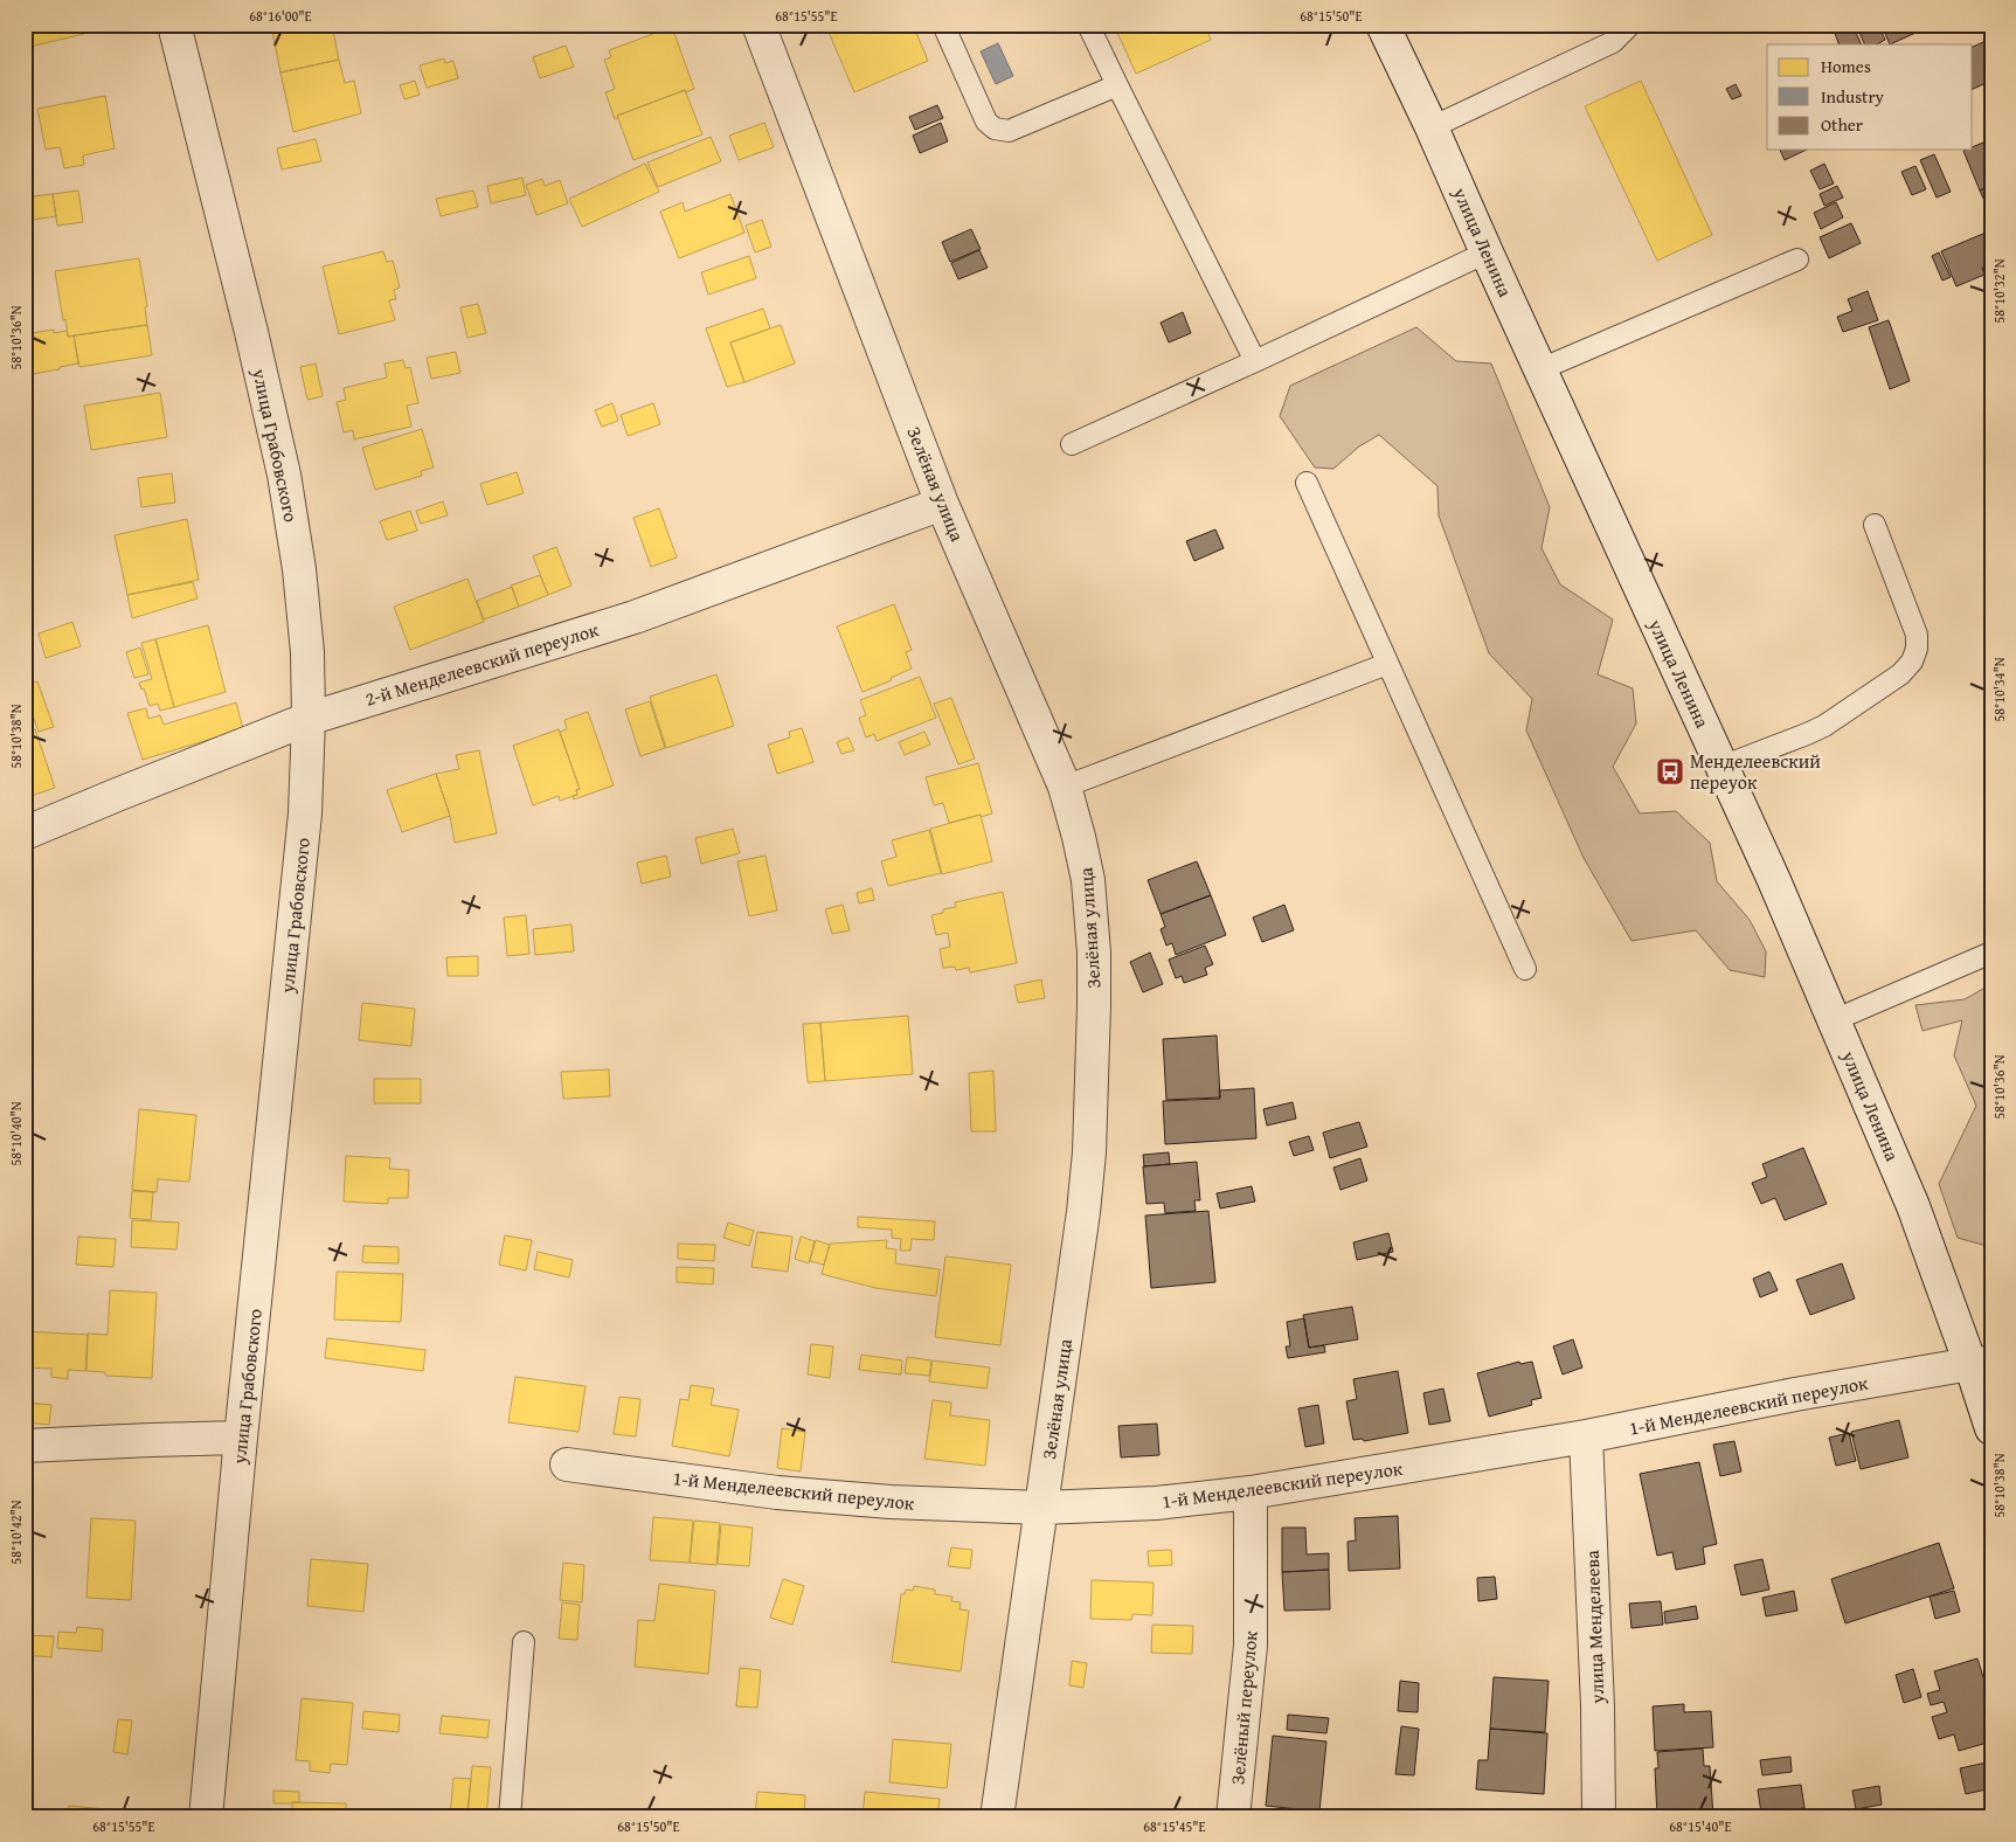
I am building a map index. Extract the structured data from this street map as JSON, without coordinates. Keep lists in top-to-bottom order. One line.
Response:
{"streets":{"street":["улица Ленина","улица Грабовского","Зелёная улица","2-й Менделеевский переулок","1-й Менделеевский переулок","улица Менделеева","Зелёный переулок"]},"crossings":[["улица Ленина","1-й Менделеевский переулок"],["улица Грабовского","2-й Менделеевский переулок"],["Зелёная улица","2-й Менделеевский переулок"],["Зелёная улица","1-й Менделеевский переулок"],["1-й Менделеевский переулок","улица Менделеева"],["1-й Менделеевский переулок","Зелёный переулок"]],"places":{"bus stop":["Менделеевский переуок"]},"legend":["Homes","Industry","Other"],"coordinates":["68°16'00\"E","68°15'55\"E","68°15'50\"E","58°10'32\"N","58°10'36\"N","58°10'34\"N","58°10'38\"N","58°10'40\"N","58°10'42\"N","68°15'45\"E","68°15'40\"E"]}
